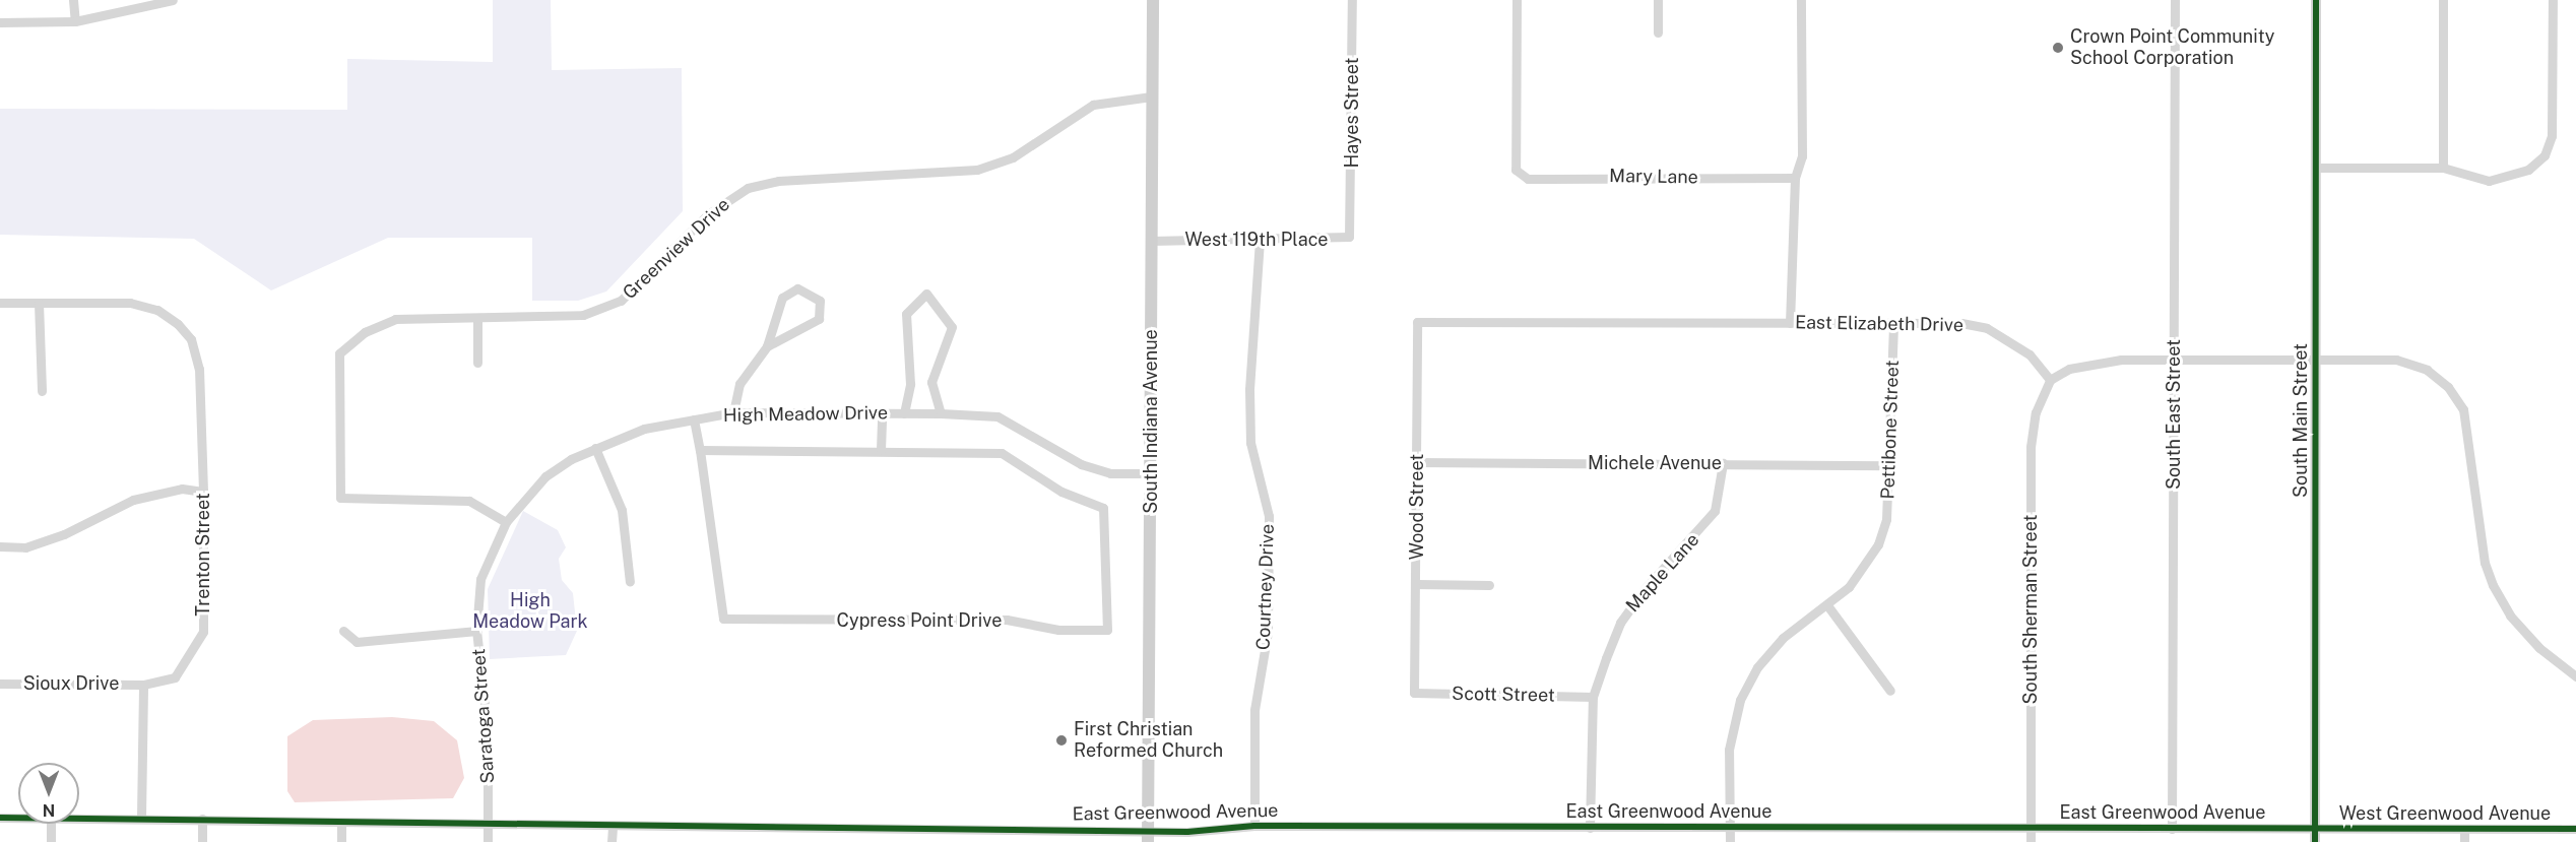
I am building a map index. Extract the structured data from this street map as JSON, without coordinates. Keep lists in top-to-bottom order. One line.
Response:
{"streets":{"main road":["South Indiana Avenue"],"street":["Hayes Street","Mary Lane","West 119th Place","Greenview Drive","East Elizabeth Drive","High Meadow Drive","South East Street","South Main Street","Pettibone Street","Michele Avenue","Wood Street","Trenton Street","Maple Lane","Courtney Drive","South Sherman Street","Cypress Point Drive","Sioux Drive","Scott Street","Saratoga Street","East Greenwood Avenue","West Greenwood Avenue"]},"crossings":[["Hayes Street","West 119th Place"],["West 119th Place","South Indiana Avenue"],["West 119th Place","Courtney Drive"],["Greenview Drive","High Meadow Drive"],["Greenview Drive","South Indiana Avenue"],["Greenview Drive","Saratoga Street"],["East Elizabeth Drive","Pettibone Street"],["East Elizabeth Drive","Wood Street"],["East Elizabeth Drive","South Sherman Street"],["High Meadow Drive","South Indiana Avenue"],["High Meadow Drive","Saratoga Street"],["South East Street","East Greenwood Avenue"],["South Main Street","East Greenwood Avenue"],["South Main Street","West Greenwood Avenue"],["South Indiana Avenue","East Greenwood Avenue"],["Pettibone Street","Michele Avenue"],["Pettibone Street","East Greenwood Avenue"],["Michele Avenue","Wood Street"],["Michele Avenue","Maple Lane"],["Wood Street","Scott Street"],["Trenton Street","Sioux Drive"],["Maple Lane","Scott Street"],["Maple Lane","East Greenwood Avenue"],["Courtney Drive","East Greenwood Avenue"],["South Sherman Street","East Greenwood Avenue"],["Saratoga Street","East Greenwood Avenue"],["East Greenwood Avenue","West Greenwood Avenue"]],"parks":["High Meadow Park"],"places":["Crown Point Community School Corporation","First Christian Reformed Church"],"north":"bottom"}
